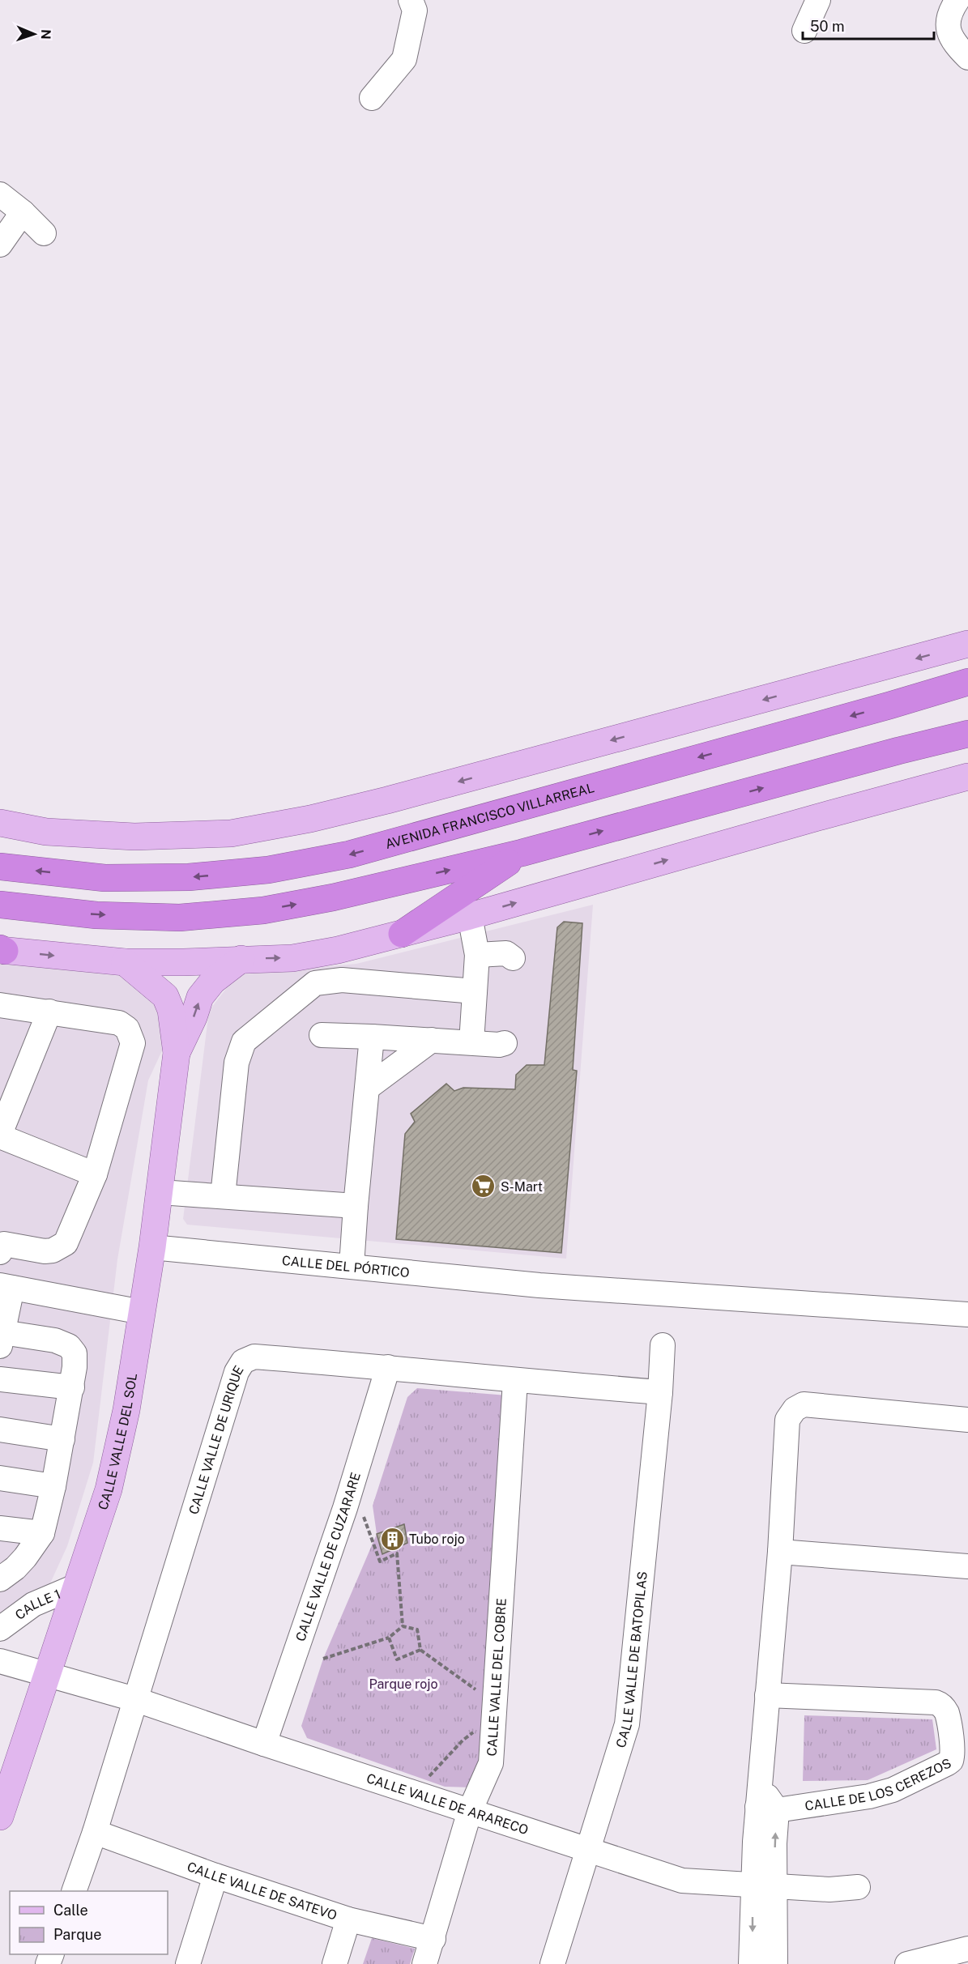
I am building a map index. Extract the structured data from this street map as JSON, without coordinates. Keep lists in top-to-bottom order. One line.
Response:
{"streets":{"highway":["AVENIDA FRANCISCO VILLARREAL"],"main road":["CALLE VALLE DEL SOL"],"street":["CALLE DEL PÓRTICO","CALLE VALLE DE URIQUE","CALLE VALLE DE CUZARARE","CALLE 1","CALLE VALLE DE BATOPILAS","CALLE VALLE DEL COBRE","CALLE DE LOS CEREZOS","CALLE VALLE DE ARARECO","CALLE VALLE DE SATEVO"]},"crossings":[["CALLE DEL PÓRTICO","CALLE VALLE DEL SOL"],["CALLE VALLE DE URIQUE","CALLE VALLE DE CUZARARE"],["CALLE VALLE DE URIQUE","CALLE VALLE DE BATOPILAS"],["CALLE VALLE DE URIQUE","CALLE VALLE DEL COBRE"],["CALLE VALLE DE URIQUE","CALLE VALLE DE ARARECO"],["CALLE VALLE DE URIQUE","CALLE VALLE DE SATEVO"],["CALLE VALLE DEL SOL","CALLE 1"],["CALLE VALLE DEL SOL","CALLE VALLE DE ARARECO"],["CALLE VALLE DE CUZARARE","CALLE VALLE DE ARARECO"],["CALLE VALLE DE BATOPILAS","CALLE VALLE DE ARARECO"],["CALLE VALLE DEL COBRE","CALLE VALLE DE ARARECO"],["CALLE VALLE DEL COBRE","CALLE VALLE DE SATEVO"]],"parks":["Parque rojo"],"places":{"supermarket":["S-Mart"],"building":["Tubo rojo"]},"legend":["Calle","Parque"],"scale_bar":"50 m","north":"right"}
